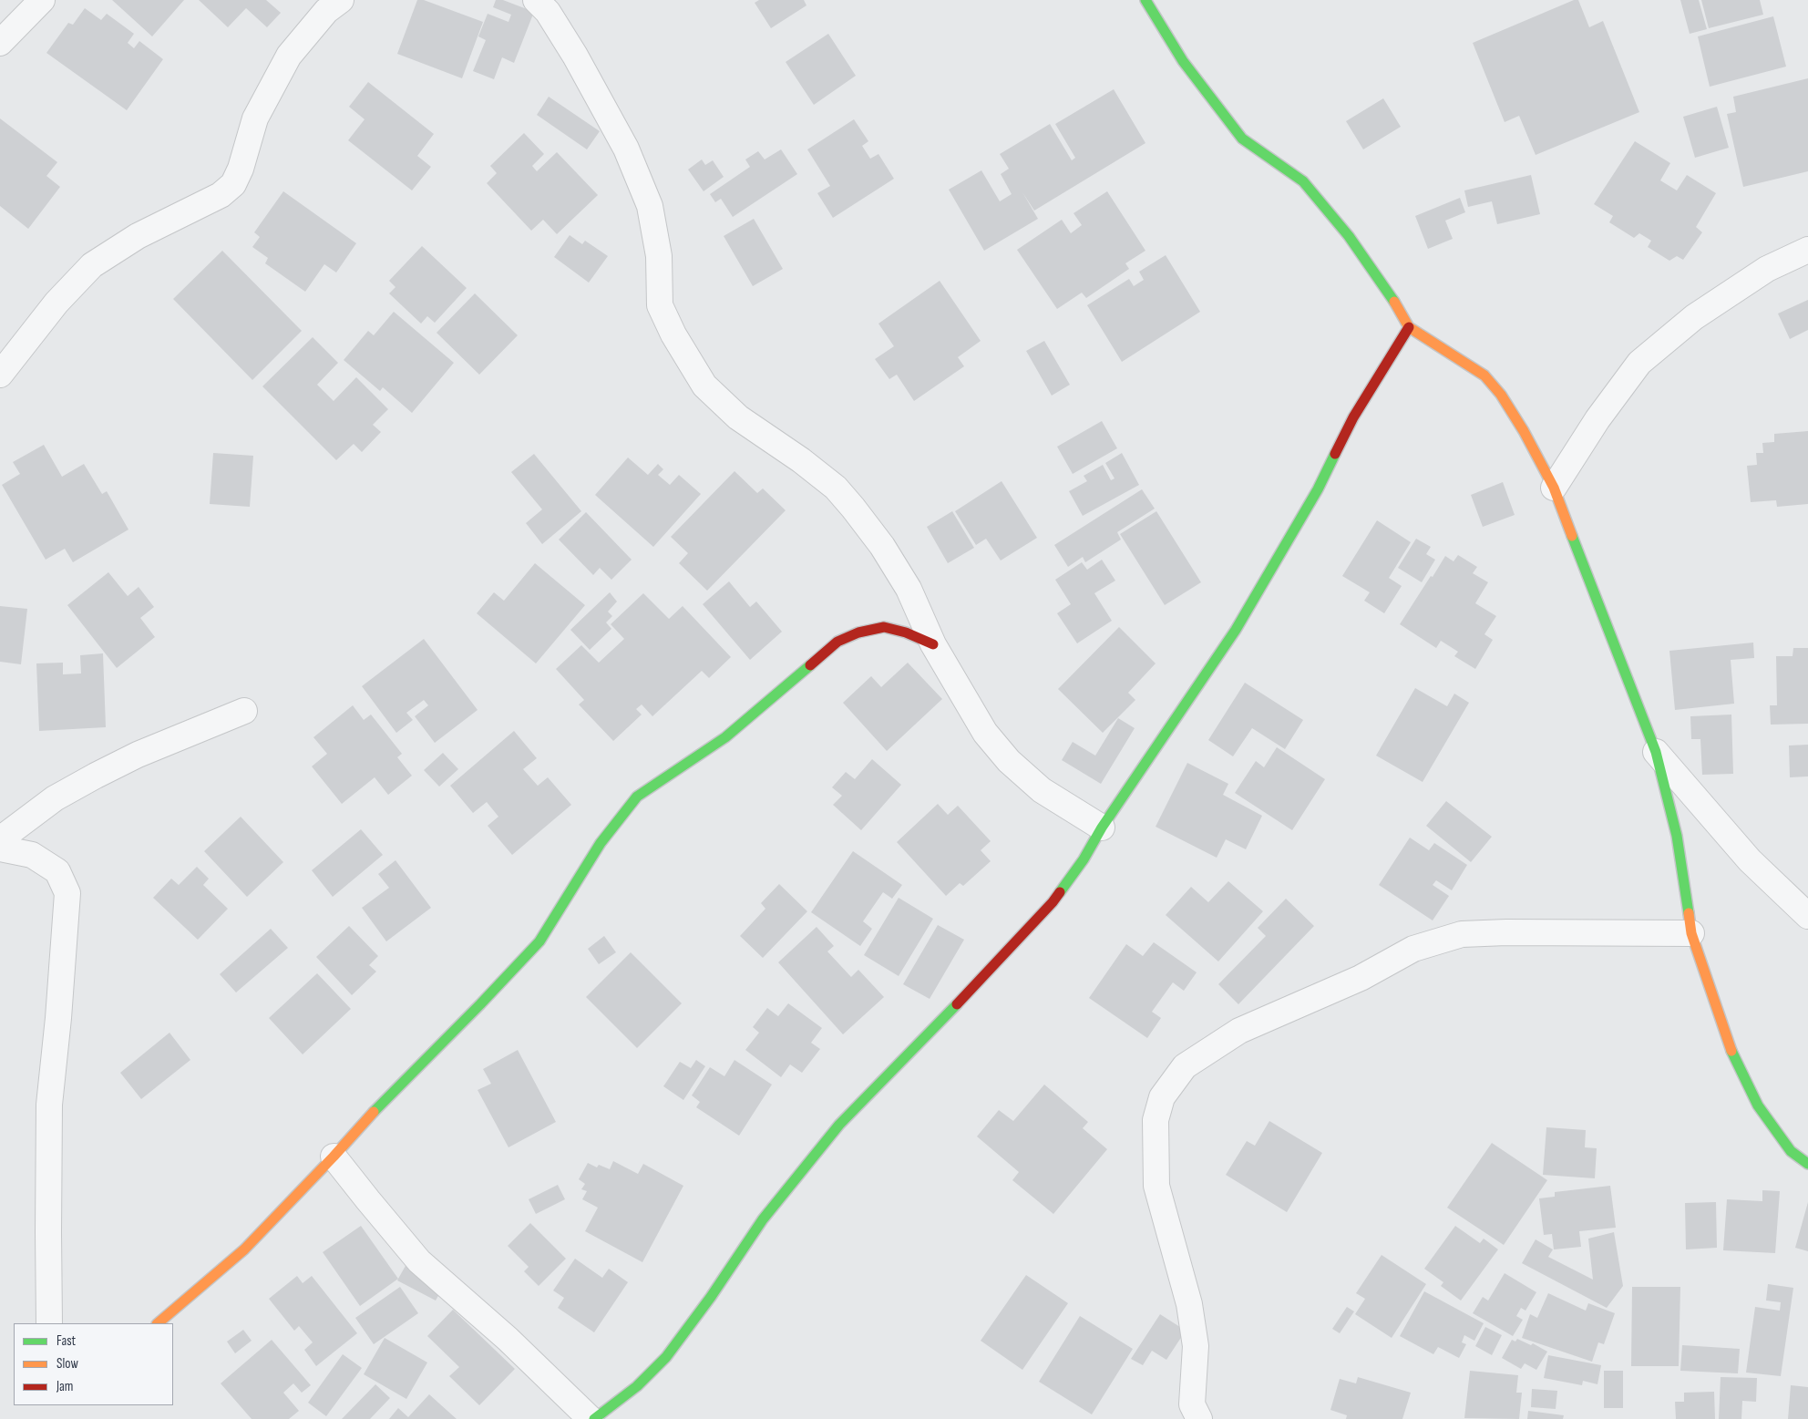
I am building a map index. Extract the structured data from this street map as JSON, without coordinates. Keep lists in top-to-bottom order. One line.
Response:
{"legend":["Fast","Slow","Jam"]}
